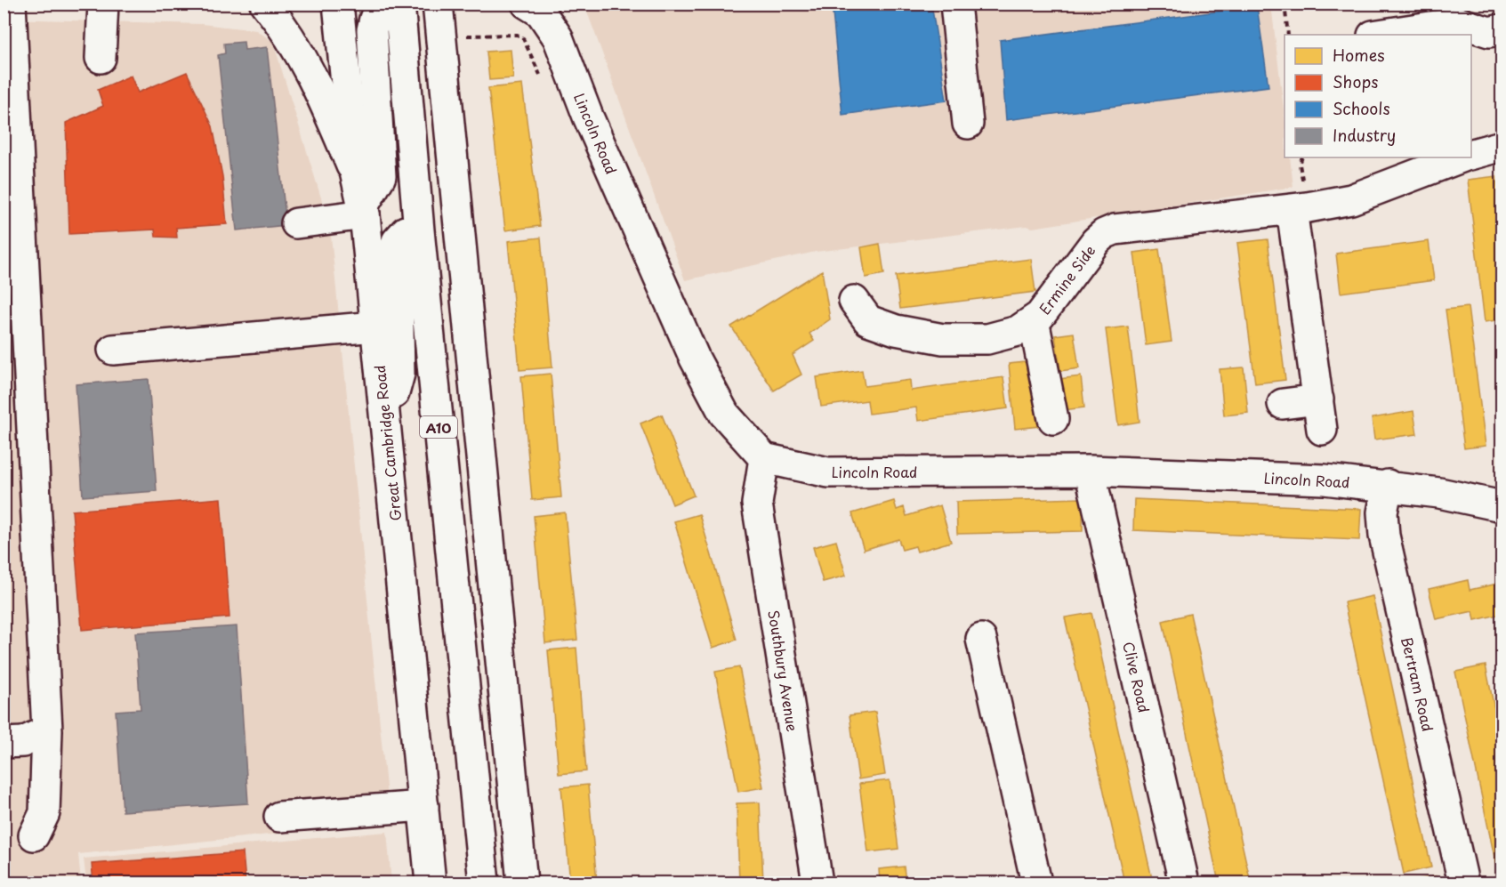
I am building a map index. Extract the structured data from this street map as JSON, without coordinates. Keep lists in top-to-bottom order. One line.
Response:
{"streets":{"main road":["Lincoln Road","Ermine Side","A10","Great Cambridge Road","Southbury Avenue","Clive Road","Bertram Road"]},"crossings":[["Lincoln Road","Southbury Avenue"],["Lincoln Road","Clive Road"],["Lincoln Road","Bertram Road"]],"legend":["Homes","Shops","Schools","Industry"]}
